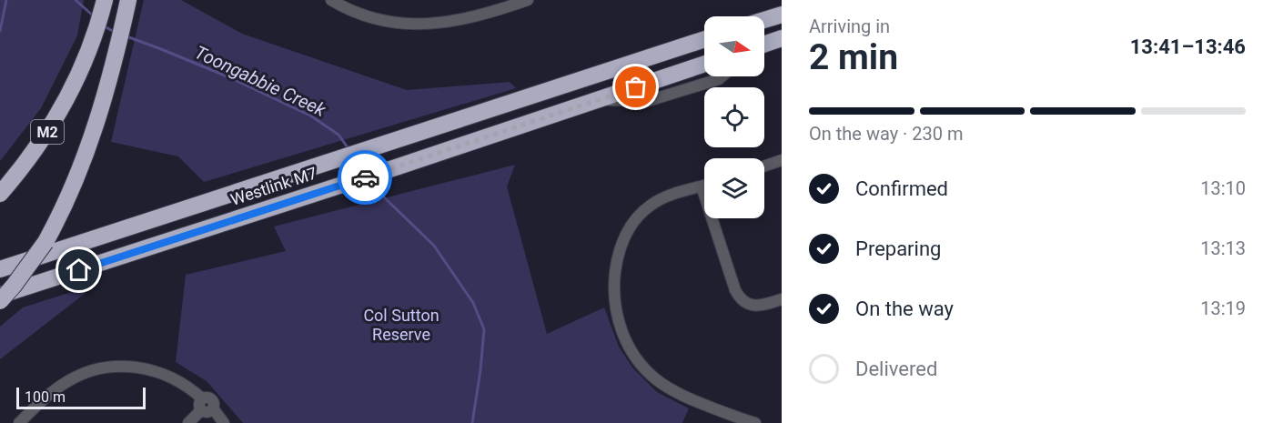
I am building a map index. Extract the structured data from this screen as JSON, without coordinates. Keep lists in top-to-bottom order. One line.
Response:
{"streets":{"highway":["M2","Westlink M7"]},"water":["Toongabbie Creek"],"parks":["Col Sutton Reserve"],"scale_bar":"100 m","north":"right","page":{"heading":["2 min","Arriving in","13:41–13:46"],"bar":"On the way · 230 m","list":[["Confirmed","13:10"],["Preparing","13:13"],["On the way","13:19"],"Delivered"],"scale":"100 m"}}
